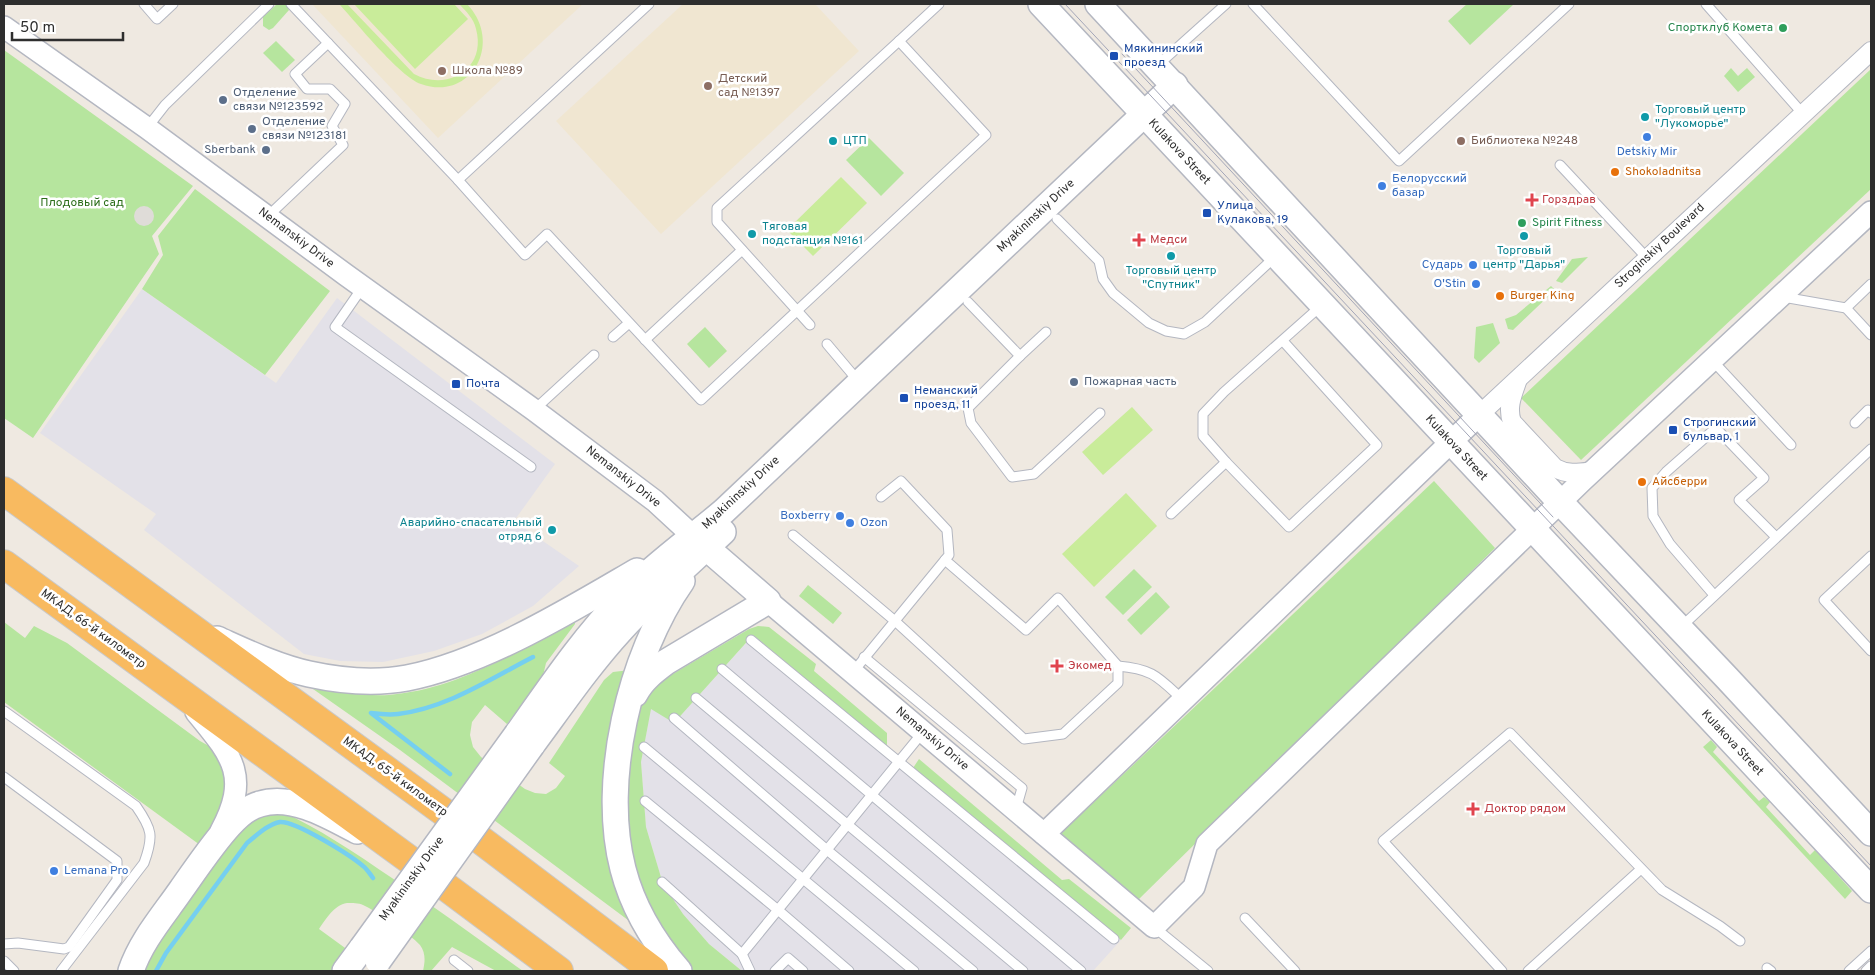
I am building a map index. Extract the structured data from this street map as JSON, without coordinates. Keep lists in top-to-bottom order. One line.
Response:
{"streets":{"highway":["МКАД, 66-й километр","МКАД, 65-й километр"],"main road":["Kulakova Street","Myakininskiy Drive","Nemanskiy Drive"],"street":["Stroginskiy Boulevard"]},"crossings":[["Kulakova Street","Myakininskiy Drive"],["Kulakova Street","Stroginskiy Boulevard"],["Myakininskiy Drive","Nemanskiy Drive"],["Nemanskiy Drive","Stroginskiy Boulevard"]],"parks":["Плодовый сад"],"places":{"other":["Спортклуб Комета","Школа №89","Детский сад №1397","Отделение связи №123592","Торговый центр \"Лукоморье\"","Отделение связи №123181","Detskiy Mir","ЦТП","Библиотека №248","Sberbank","Shokoladnitsa","Белорусский базар","Spirit Fitness","Тяговая подстанция №161","Торговый центр \"Дарья\"","Торговый центр \"Спутник\"","Сударь","O'Stin","Burger King","Пожарная часть","Айсберри","Boxberry","Ozon","Аварийно-спасательный отряд 6","Lemana Pro"],"transit":["Мякининский проезд","Улица Кулакова, 19","Почта","Неманский проезд, 11","Строгинский бульвар, 1"],"health":["Горздрав","Медси","Экомед","Доктор рядом"]},"scale_bar":"50 m"}
